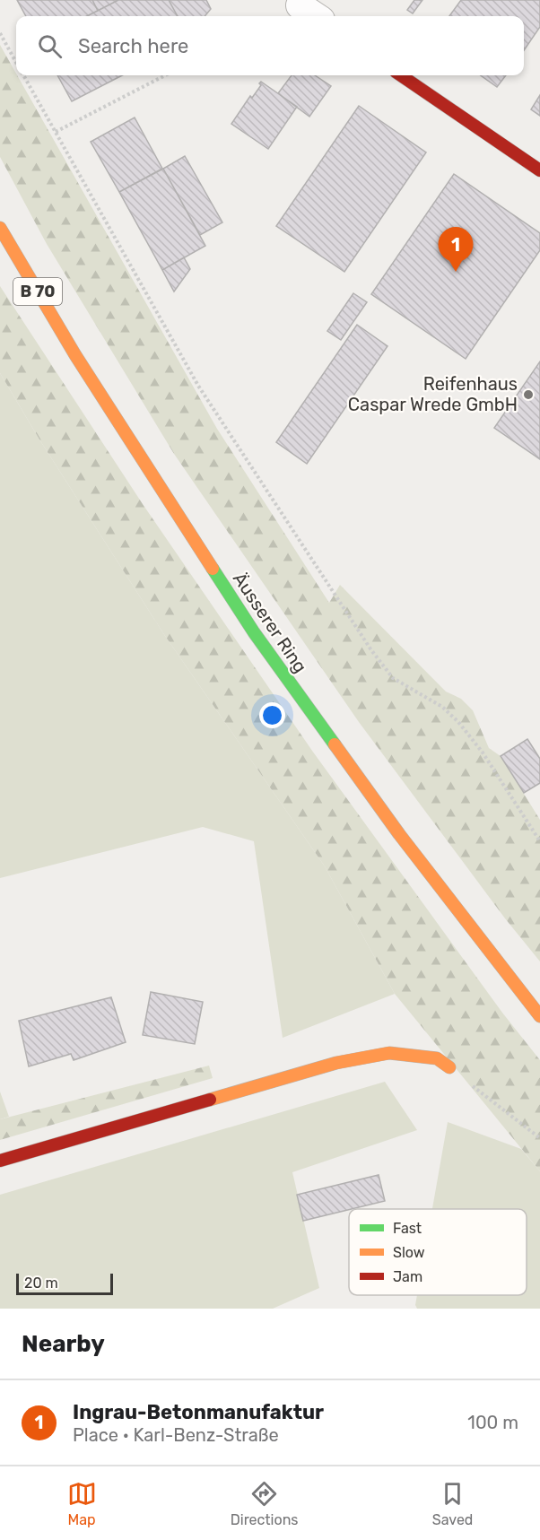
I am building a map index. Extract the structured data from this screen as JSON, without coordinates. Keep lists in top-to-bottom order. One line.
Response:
{"streets":{"main road":["B 70","Äusserer Ring"]},"places":["Reifenhaus Caspar Wrede GmbH"],"legend":["Fast","Slow","Jam"],"scale_bar":"20 m","page":{"search":"Search here","pins":"1","scale":"20 m","heading":"Nearby","list":[{"mark":"1","name":"Ingrau-Betonmanufaktur","note":"Place · Karl-Benz-Straße","value":"100 m"}],"nav":["Map","Directions","Saved"]}}
